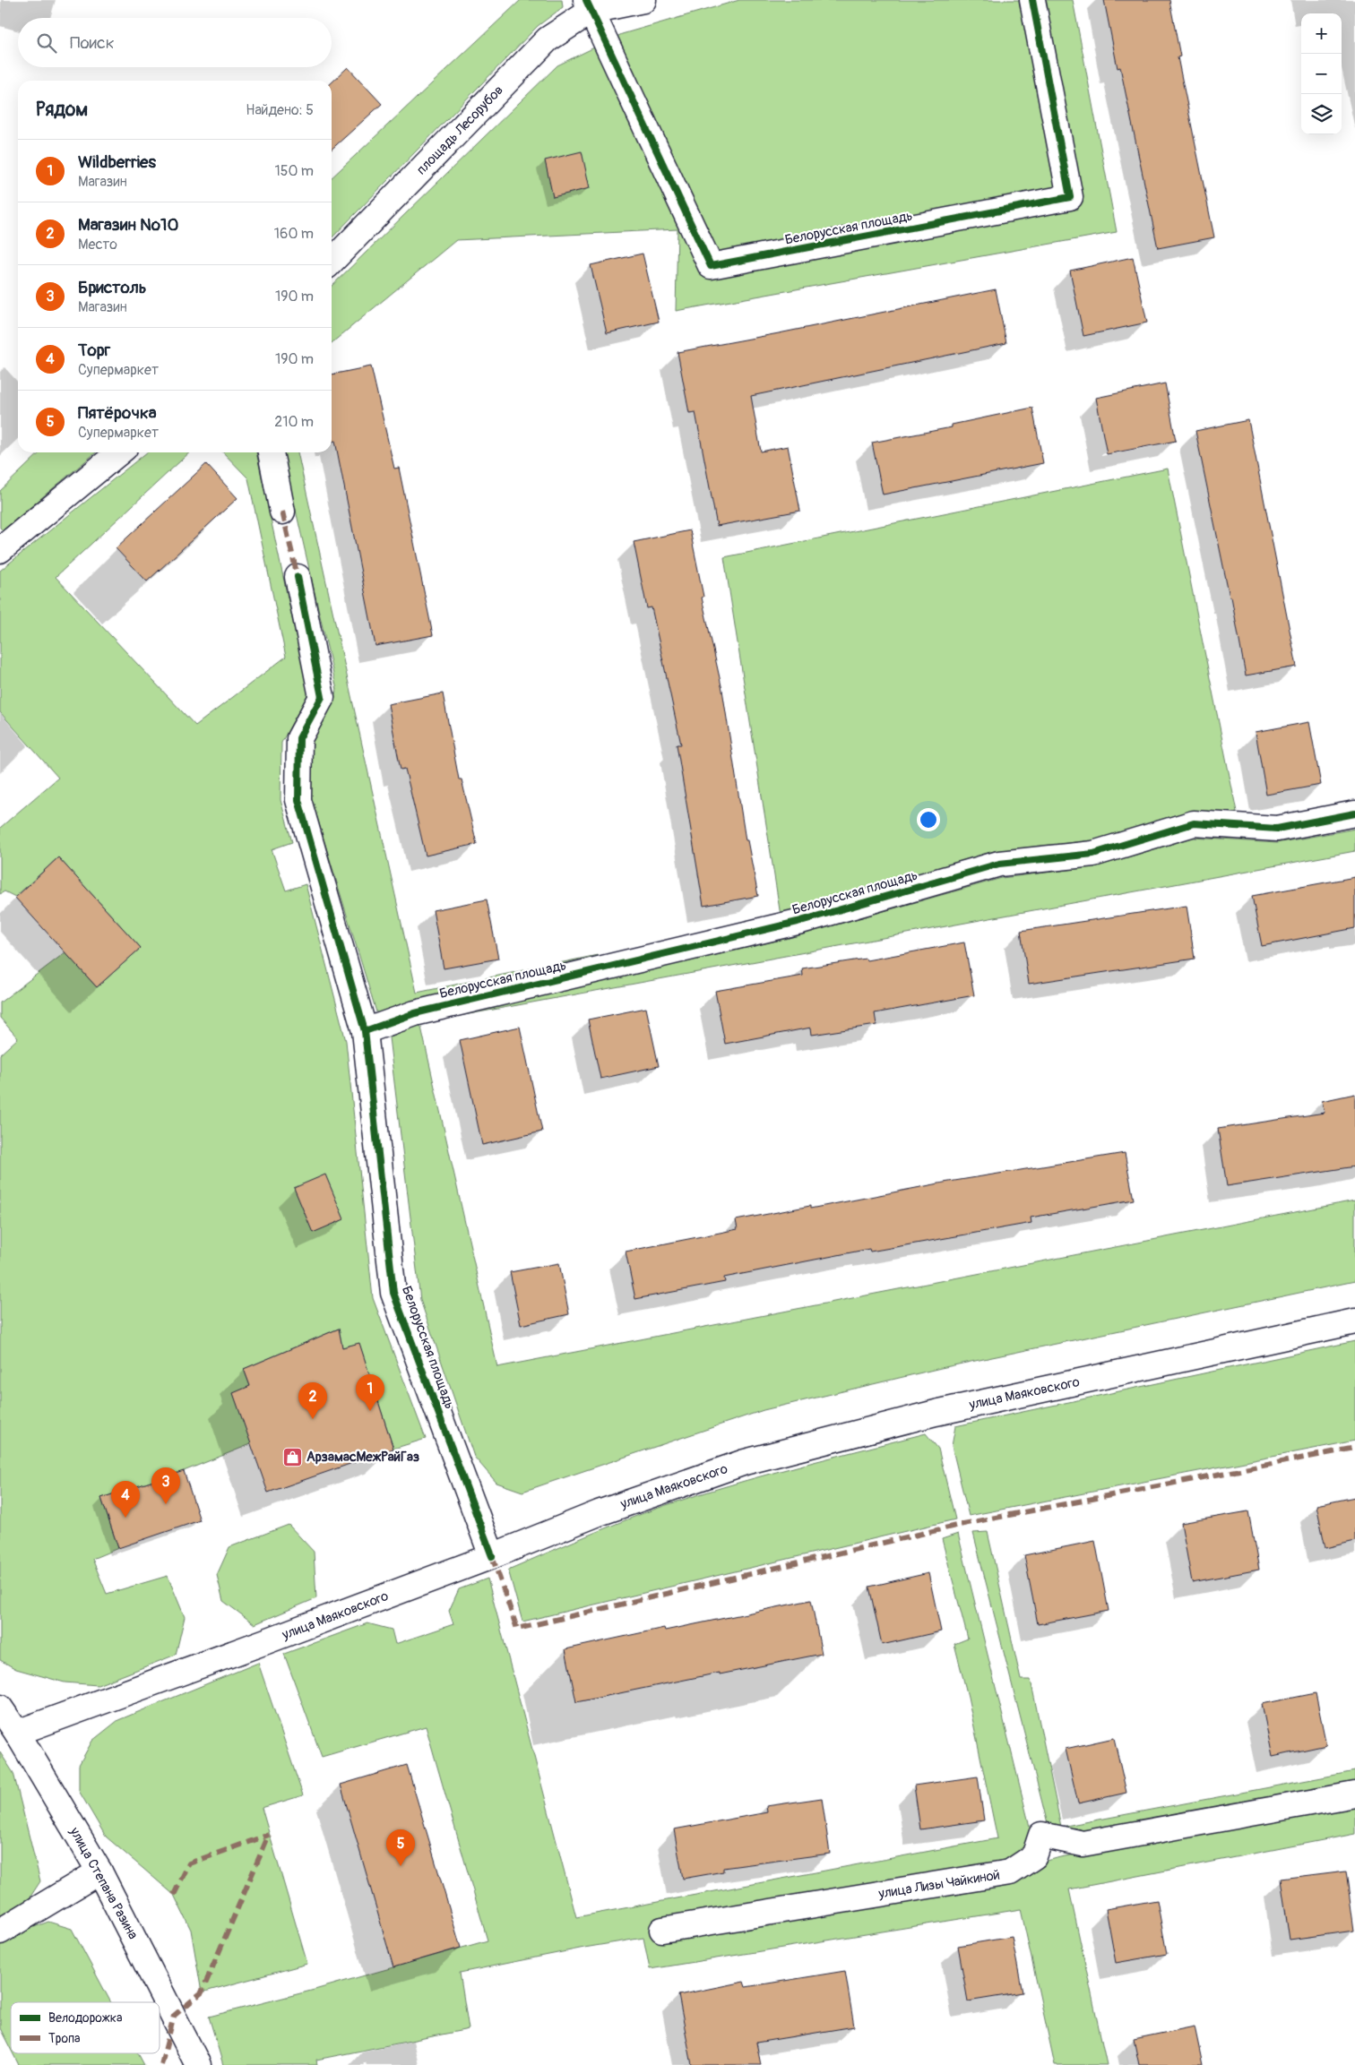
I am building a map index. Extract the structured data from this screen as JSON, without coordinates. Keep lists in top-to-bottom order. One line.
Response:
{"streets":{"street":["площадь Лесорубов","Белорусская площадь","улица Маяковского","улица Степана Разина","улица Лизы Чайкиной"]},"crossings":[["площадь Лесорубов","Белорусская площадь"],["Белорусская площадь","улица Маяковского"],["улица Маяковского","улица Степана Разина"]],"places":{"shop":["АрзамасМежРайГаз"]},"legend":["Велодорожка","Тропа"],"page":{"map_buttons":["+","−"],"search":"Поиск","heading":["Рядом","Найдено: 5"],"list":[{"mark":"1","name":"Wildberries","note":"Магазин","value":"150 m"},{"mark":"2","name":"Магазин №10","note":"Место","value":"160 m"},{"mark":"3","name":"Бристоль","note":"Магазин","value":"190 m"},{"mark":"4","name":"Торг","note":"Супермаркет","value":"190 m"},{"mark":"5","name":"Пятёрочка","note":"Супермаркет","value":"210 m"}],"pins":["1","2","3","4","5"]}}
